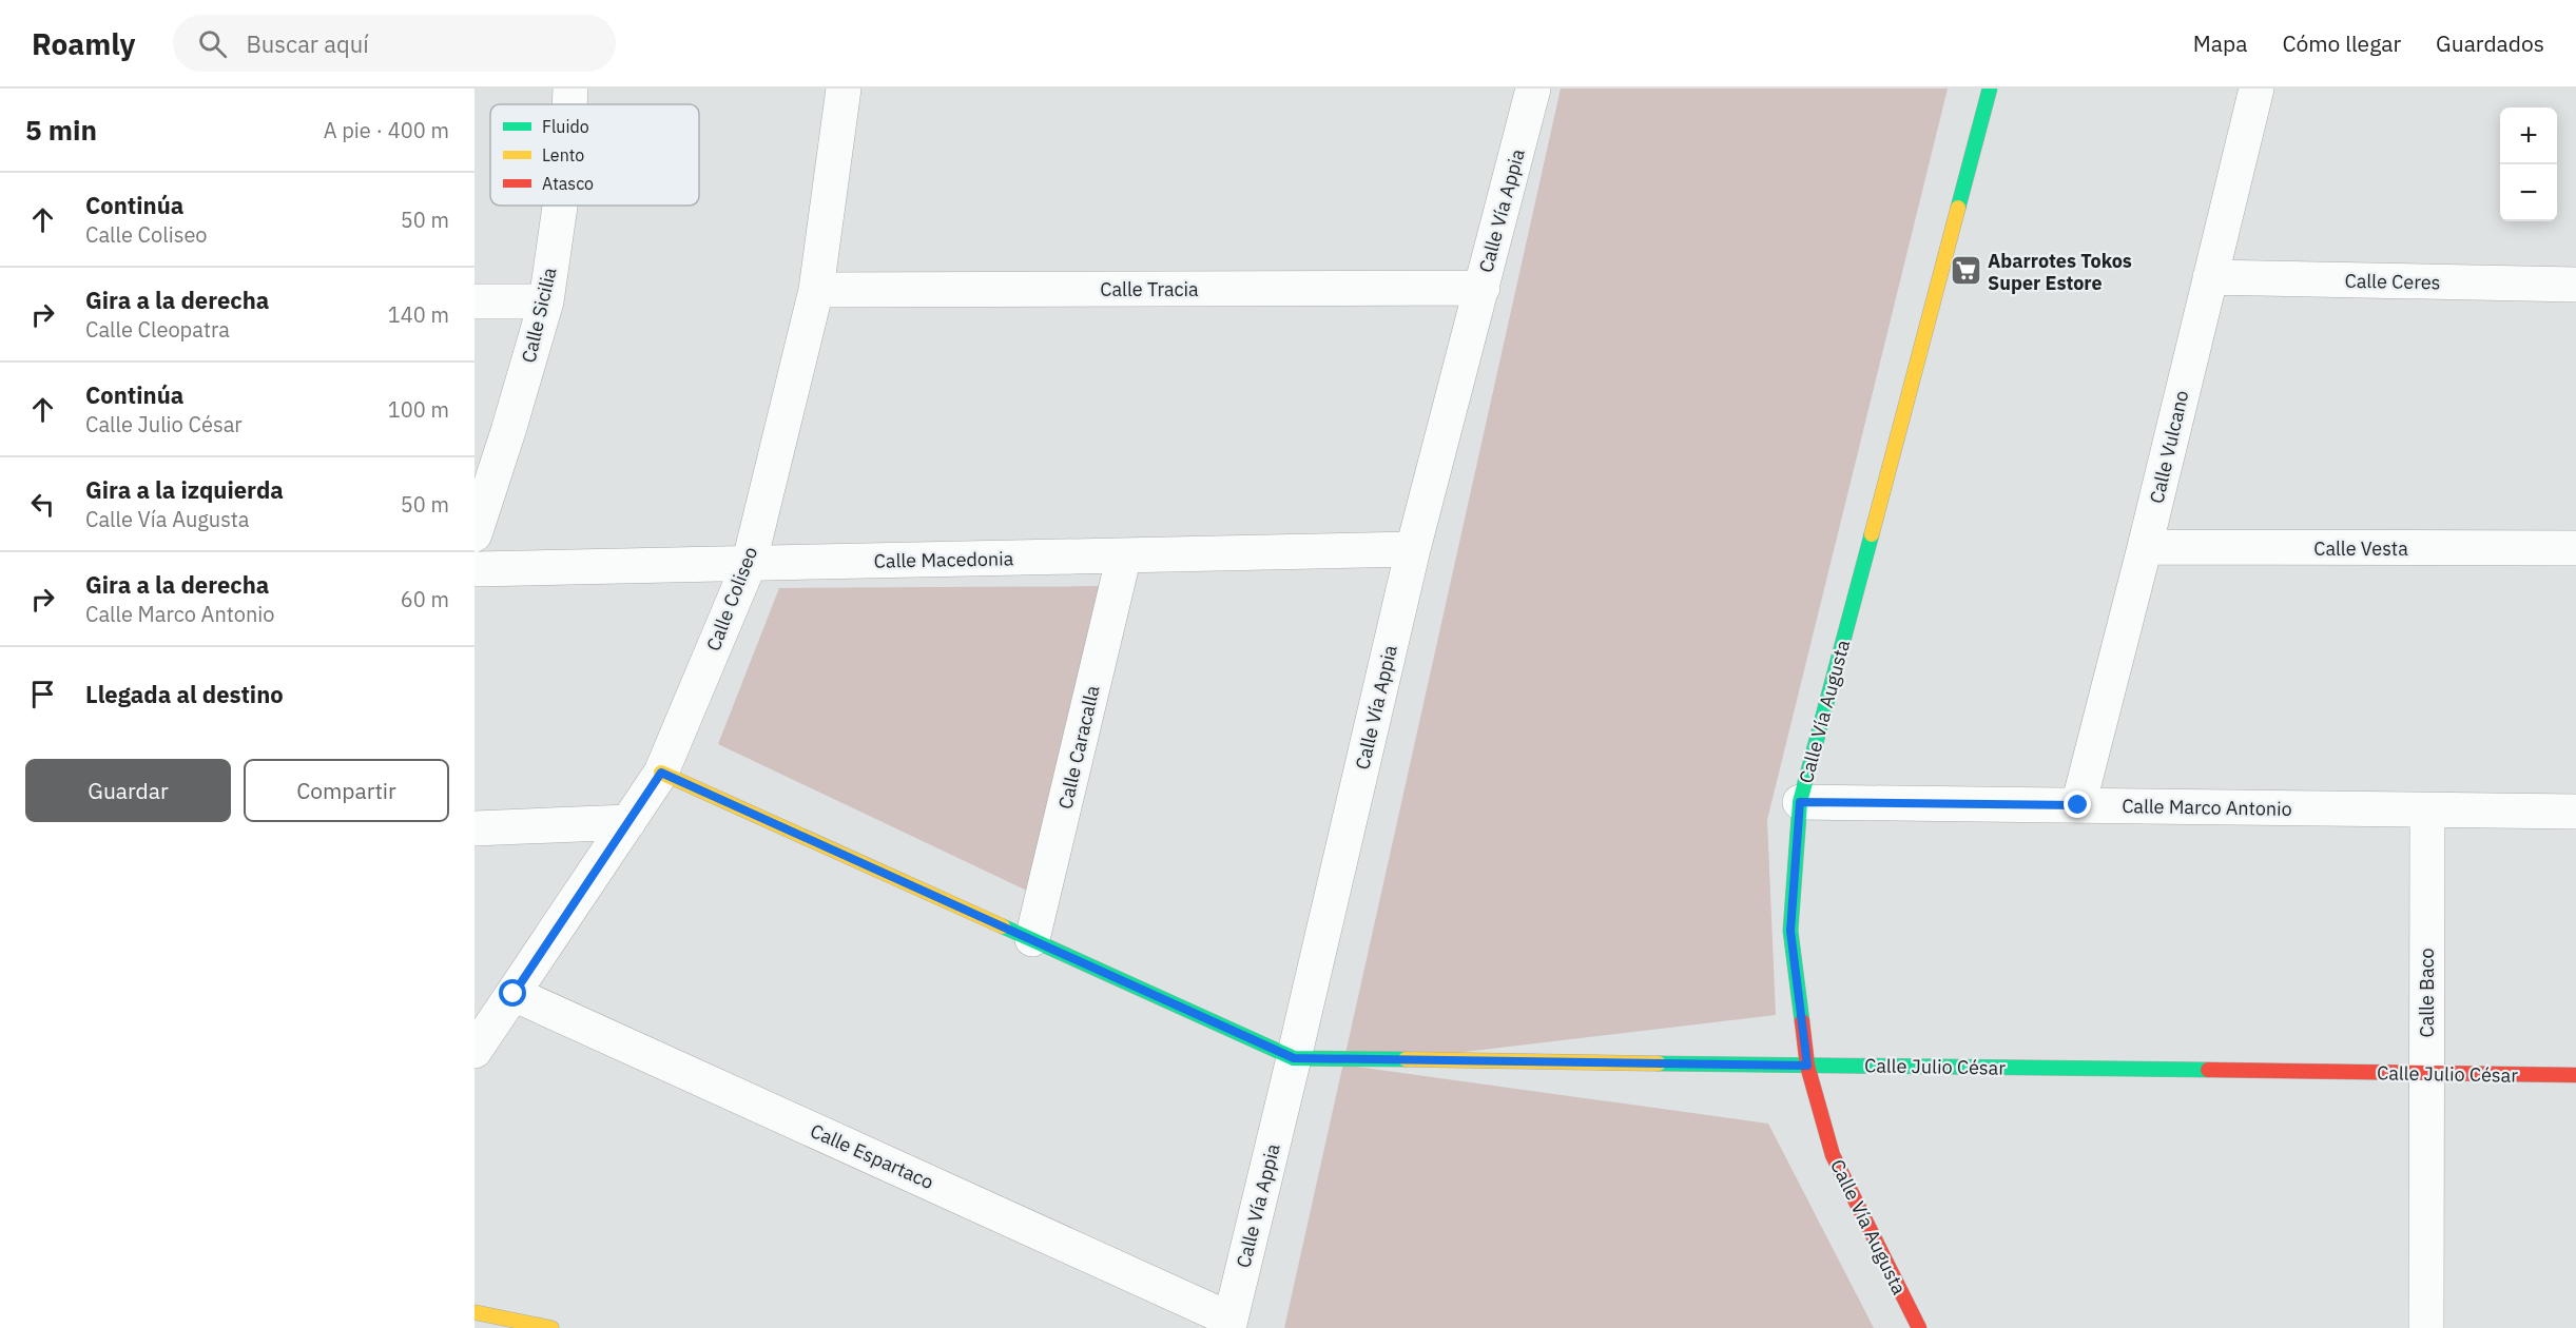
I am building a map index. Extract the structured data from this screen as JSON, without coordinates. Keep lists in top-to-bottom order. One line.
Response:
{"streets":{"street":["Calle Vía Appia","Calle Ceres","Calle Tracia","Calle Sicilia","Calle Vulcano","Calle Vesta","Calle Macedonia","Calle Coliseo","Calle Vía Augusta","Calle Caracalla","Calle Marco Antonio","Calle Baco","Calle Julio César","Calle Espartaco"]},"crossings":[["Calle Vía Appia","Calle Tracia"],["Calle Vía Appia","Calle Macedonia"],["Calle Vía Appia","Calle Julio César"],["Calle Vía Appia","Calle Espartaco"],["Calle Ceres","Calle Vulcano"],["Calle Tracia","Calle Coliseo"],["Calle Vulcano","Calle Vesta"],["Calle Vulcano","Calle Marco Antonio"],["Calle Macedonia","Calle Coliseo"],["Calle Macedonia","Calle Caracalla"],["Calle Coliseo","Calle Espartaco"],["Calle Vía Augusta","Calle Marco Antonio"],["Calle Vía Augusta","Calle Julio César"],["Calle Marco Antonio","Calle Baco"],["Calle Baco","Calle Julio César"]],"places":{"supermarket":["Abarrotes Tokos Super Estore"]},"legend":["Fluido","Lento","Atasco"],"page":{"header":"Roamly","search":"Buscar aquí","nav":["Mapa","Cómo llegar","Guardados"],"heading":["5 min","A pie · 400 m"],"map_buttons":["+","−"],"list":[["Continúa","Calle Coliseo","50 m"],["Gira a la derecha","Calle Cleopatra","140 m"],["Continúa","Calle Julio César","100 m"],["Gira a la izquierda","Calle Vía Augusta","50 m"],["Gira a la derecha","Calle Marco Antonio","60 m"],"Llegada al destino"],"buttons":["Guardar","Compartir"]}}
